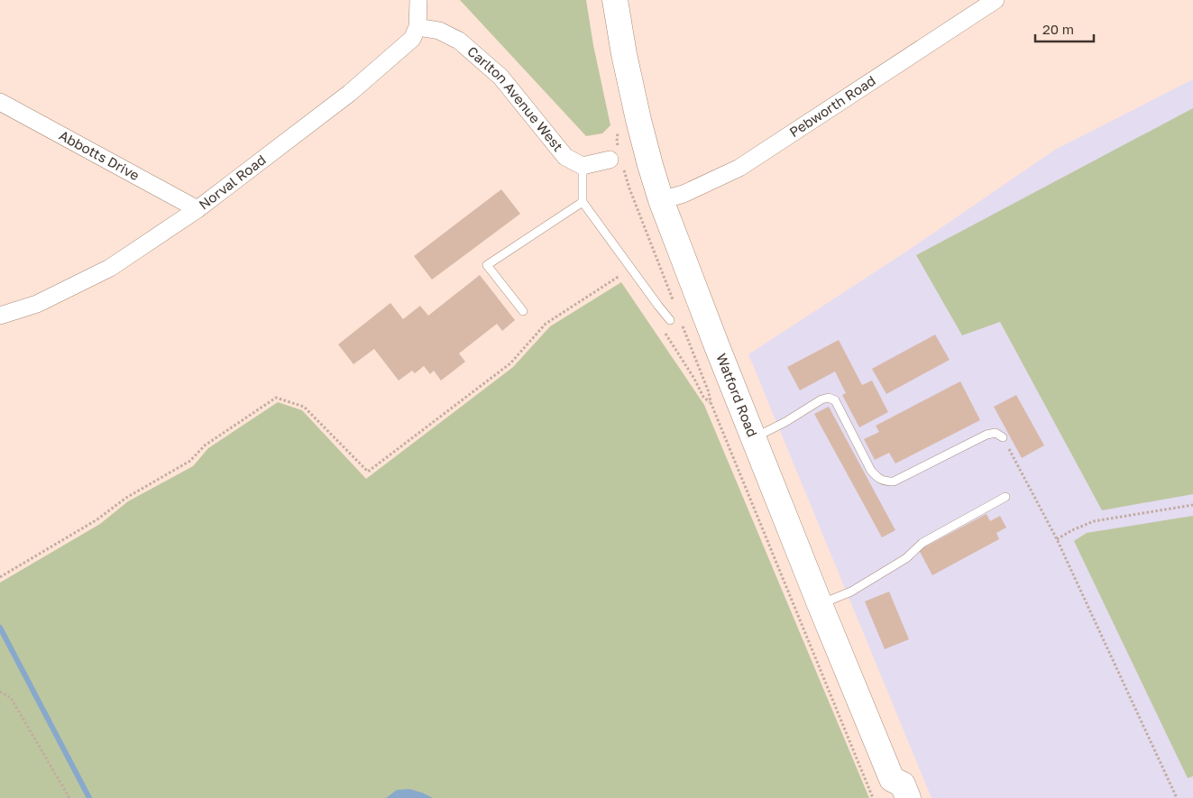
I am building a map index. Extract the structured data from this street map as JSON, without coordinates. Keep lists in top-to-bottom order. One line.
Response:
{"streets":{"main road":["Watford Road"],"street":["Carlton Avenue West","Pebworth Road","Abbotts Drive","Norval Road"]},"crossings":[["Carlton Avenue West","Norval Road"],["Pebworth Road","Watford Road"],["Abbotts Drive","Norval Road"]],"scale_bar":"20 m"}
